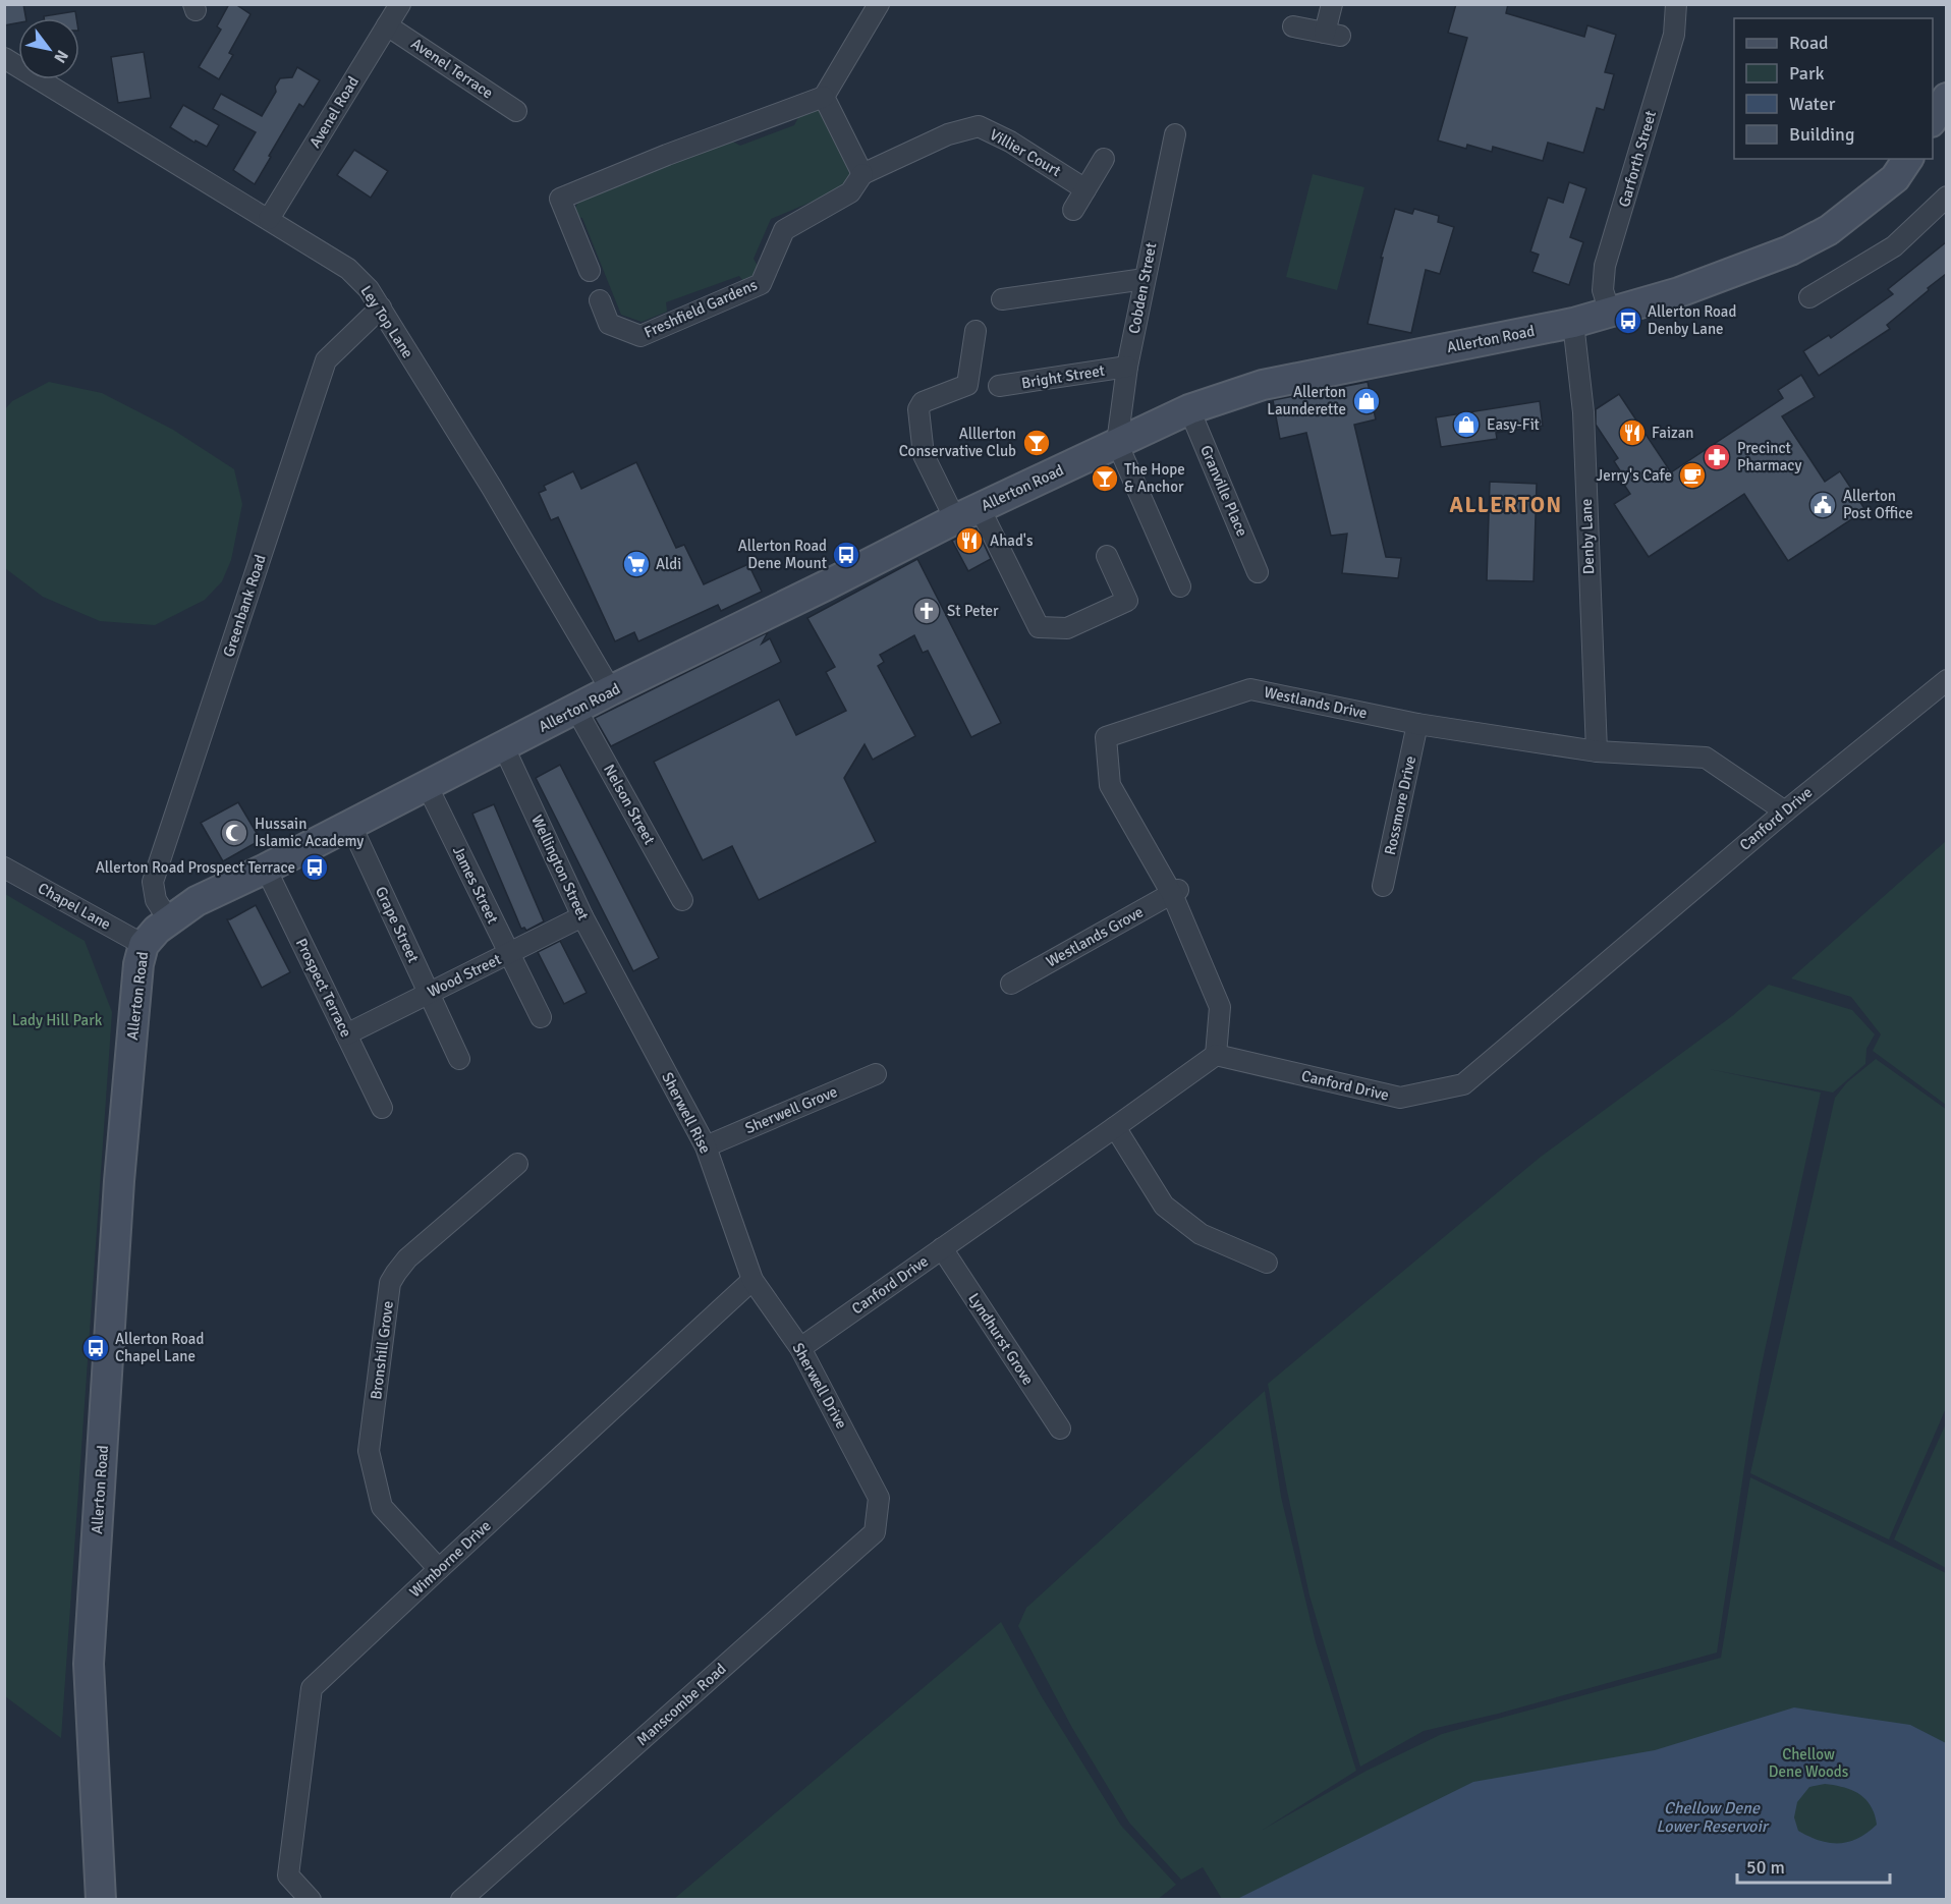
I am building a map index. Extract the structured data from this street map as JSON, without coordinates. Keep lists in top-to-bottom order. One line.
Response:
{"streets":{"street":["Avenel Terrace","Avenel Road","Villier Court","Garforth Street","Cobden Street","Freshfield Gardens","Ley Top Lane","Allerton Road","Bright Street","Granville Place","Denby Lane","Greenbank Road","Westlands Drive","Nelson Street","Rossmore Drive","Canford Drive","Wellington Street","James Street","Chapel Lane","Grape Street","Westlands Grove","Wood Street","Prospect Terrace","Sherwell Grove","Sherwell Rise","Lyndhurst Grove","Bronshill Grove","Sherwell Drive","Wimborne Drive","Manscombe Road"]},"crossings":[["Avenel Terrace","Avenel Road"],["Avenel Road","Ley Top Lane"],["Villier Court","Freshfield Gardens"],["Garforth Street","Allerton Road"],["Cobden Street","Allerton Road"],["Cobden Street","Bright Street"],["Ley Top Lane","Allerton Road"],["Ley Top Lane","Greenbank Road"],["Allerton Road","Granville Place"],["Allerton Road","Denby Lane"],["Allerton Road","Greenbank Road"],["Allerton Road","Nelson Street"],["Allerton Road","Wellington Street"],["Allerton Road","James Street"],["Allerton Road","Chapel Lane"],["Allerton Road","Grape Street"],["Allerton Road","Prospect Terrace"],["Denby Lane","Westlands Drive"],["Westlands Drive","Rossmore Drive"],["Westlands Drive","Canford Drive"],["Westlands Drive","Westlands Grove"],["Canford Drive","Lyndhurst Grove"],["Canford Drive","Sherwell Drive"],["Wellington Street","Wood Street"],["Wellington Street","Sherwell Rise"],["James Street","Wood Street"],["Grape Street","Wood Street"],["Wood Street","Prospect Terrace"],["Sherwell Grove","Sherwell Rise"],["Sherwell Rise","Sherwell Drive"],["Sherwell Rise","Wimborne Drive"],["Bronshill Grove","Wimborne Drive"],["Sherwell Drive","Wimborne Drive"],["Sherwell Drive","Manscombe Road"]],"districts":["ALLERTON"],"water":["Chellow Dene Lower Reservoir"],"parks":["Lady Hill Park","Chellow Dene Woods"],"places":{"bus stop":["Allerton Road Denby Lane","Allerton Road Dene Mount","Allerton Road Prospect Terrace","Allerton Road Chapel Lane"],"shop":["Allerton Launderette","Easy-Fit"],"restaurant":["Faizan","Ahad's"],"bar":["Alllerton Conservative Club","The Hope & Anchor"],"pharmacy":["Precinct Pharmacy"],"cafe":["Jerry's Cafe"],"public building":["Allerton Post Office"],"supermarket":["Aldi"],"church":["St Peter"],"mosque":["Hussain Islamic Academy"]},"legend":["Road","Park","Water","Building"],"scale_bar":"50 m","north":"bottom right"}
